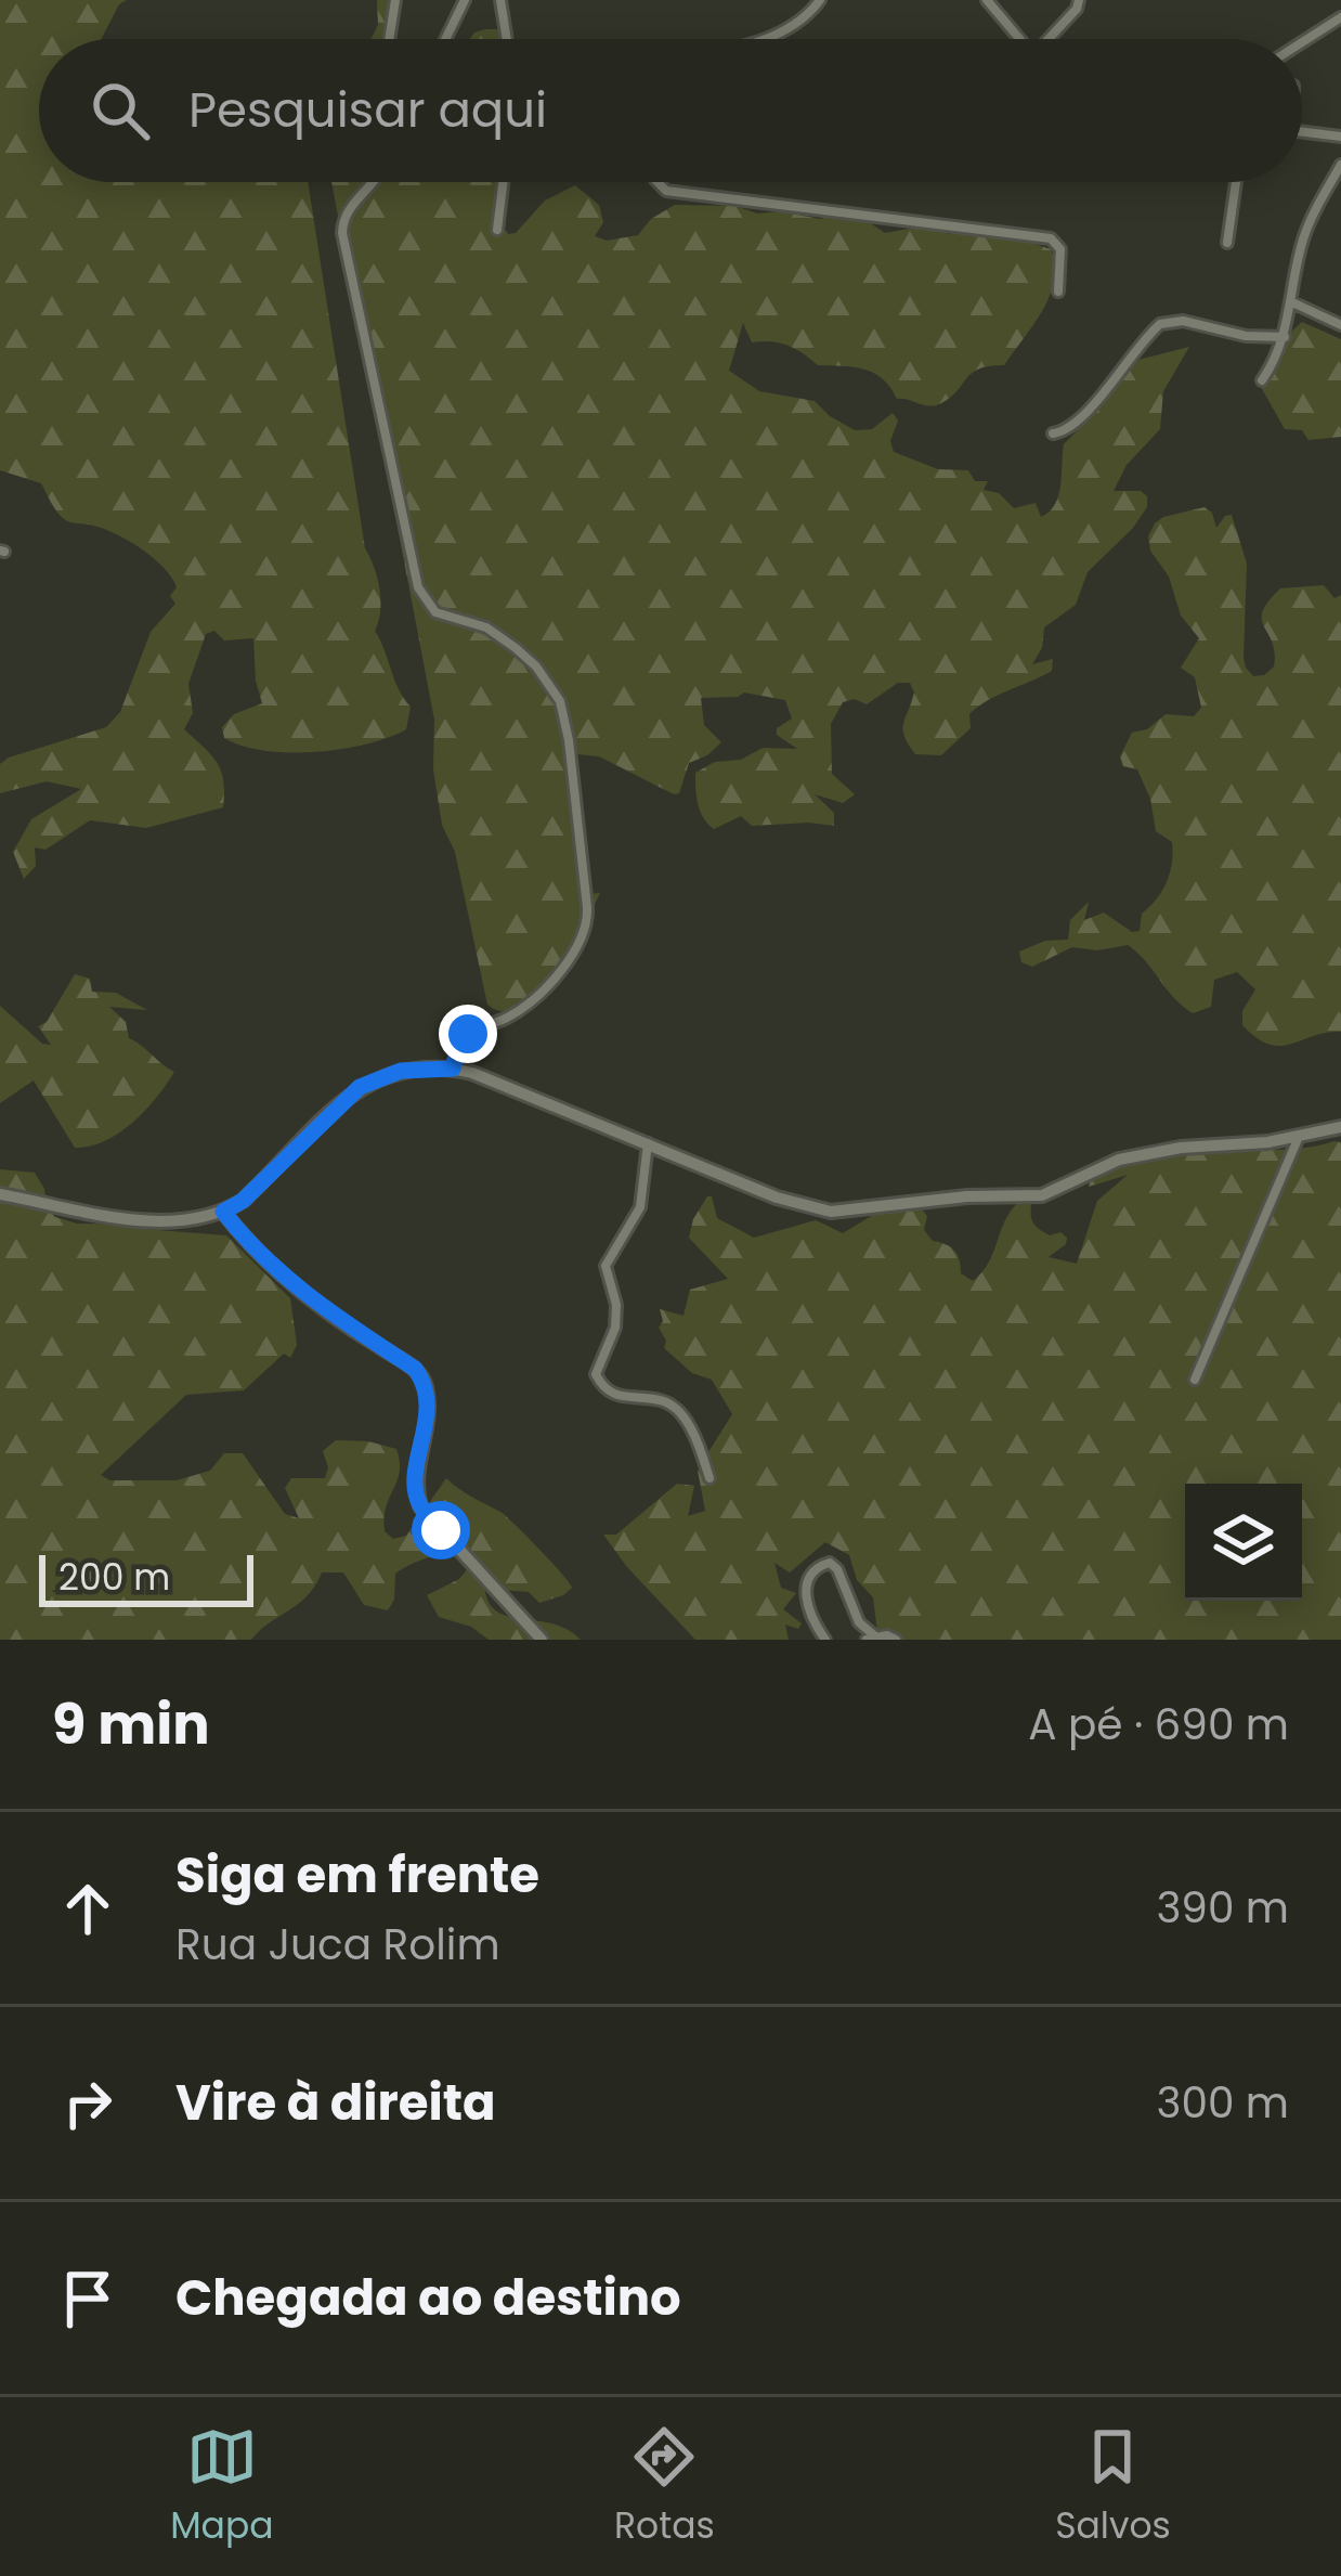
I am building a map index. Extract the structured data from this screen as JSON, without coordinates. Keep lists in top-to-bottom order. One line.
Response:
{"scale_bar":"200 m","page":{"search":"Pesquisar aqui","scale":"200 m","heading":["9 min","A pé · 690 m"],"list":[["Siga em frente","Rua Juca Rolim","390 m"],["Vire à direita","300 m"],"Chegada ao destino"],"nav":["Mapa","Rotas","Salvos"]}}
